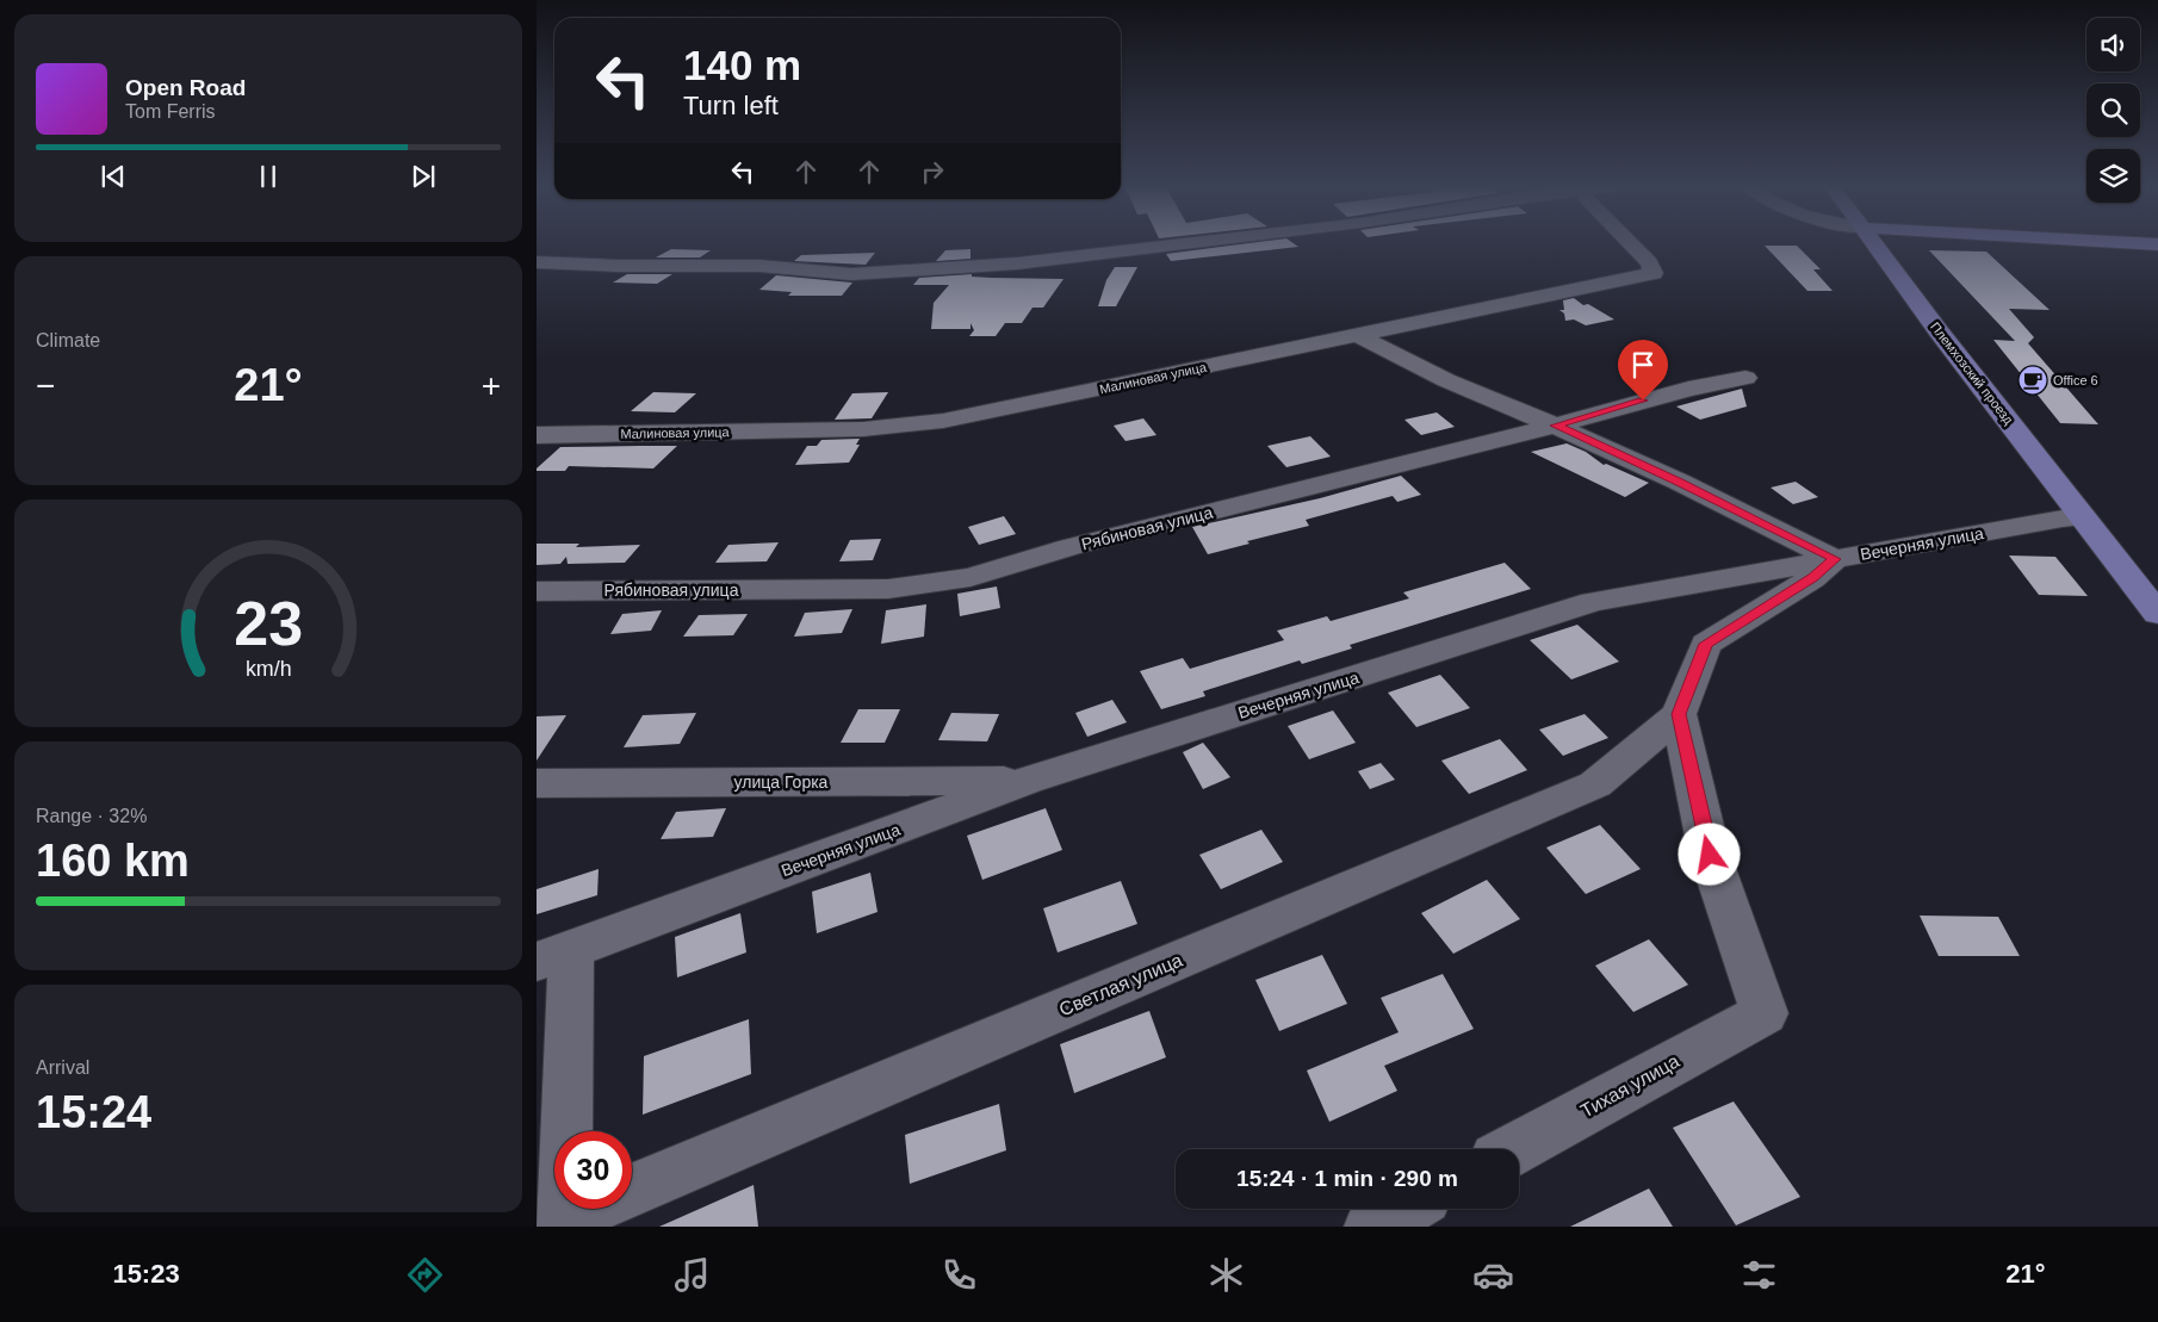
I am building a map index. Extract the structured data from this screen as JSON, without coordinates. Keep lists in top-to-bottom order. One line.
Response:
{"streets":{"main road":["Племхозский проезд"],"street":["Малиновая улица","Рябиновая улица","Вечерняя улица","улица Горка","Светлая улица","Тихая улица"]},"crossings":[["Племхозский проезд","Вечерняя улица"],["Вечерняя улица","улица Горка"],["Светлая улица","Тихая улица"]],"places":{"cafe":["Office 6"]},"page":{"turn":["140 m","Turn left"],"song":["Open Road","Tom Ferris"],"tile":["Climate",["Range · 32%","160 km"],["Arrival","15:24"]],"heat":["−","21°","+"],"limit":"30","trip":"15:24 · 1 min · 290 m","tabs":["15:23","21°"],"gauge":["23","km/h"]}}
